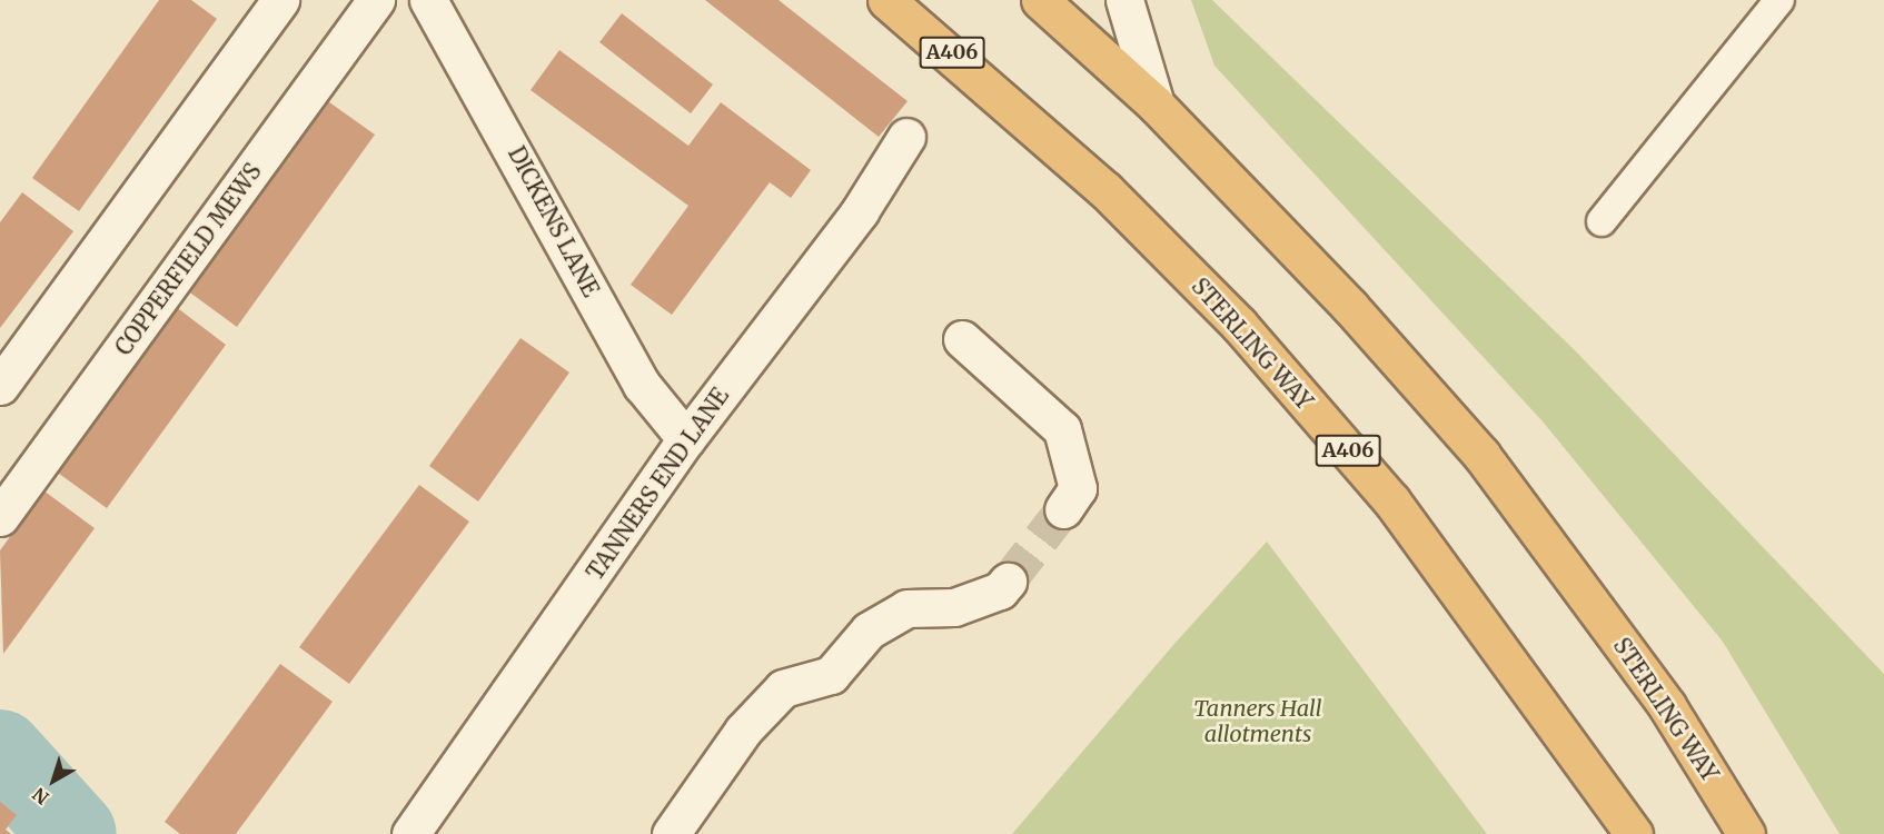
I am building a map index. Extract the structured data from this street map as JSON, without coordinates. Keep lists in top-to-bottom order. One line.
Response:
{"streets":{"highway":["A406","STERLING WAY"],"street":["DICKENS LANE","COPPERFIELD MEWS","TANNERS END LANE"]},"crossings":[["DICKENS LANE","TANNERS END LANE"]],"parks":["Tanners Hall allotments"],"north":"bottom left"}
